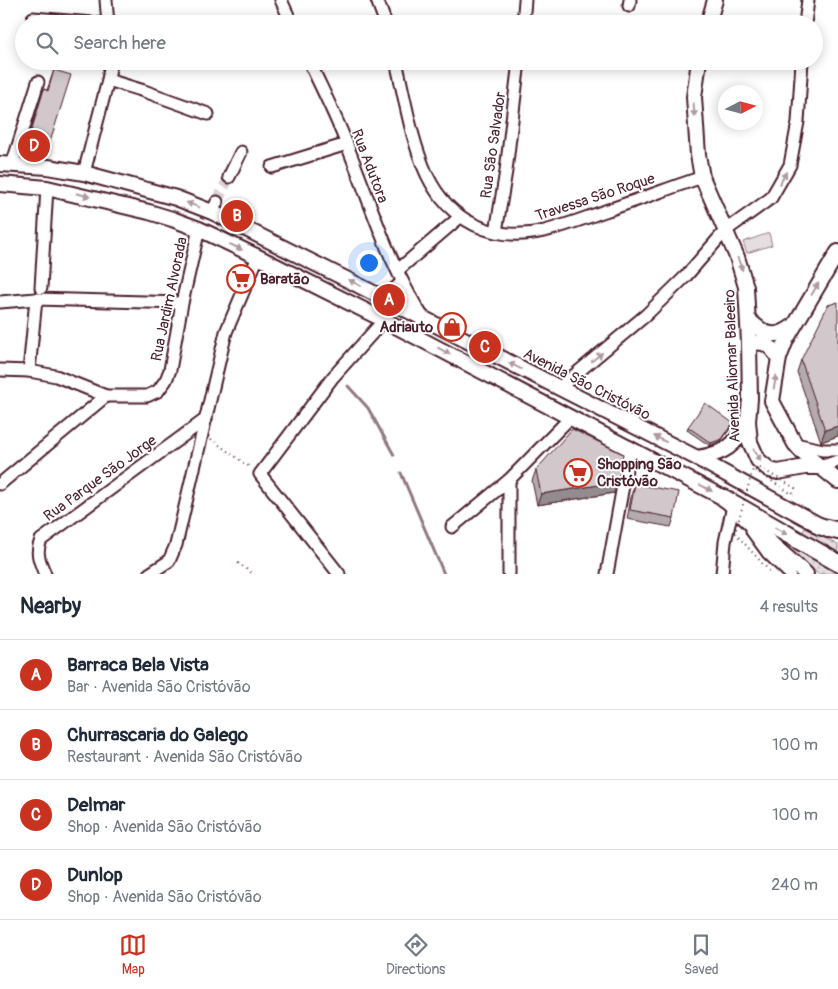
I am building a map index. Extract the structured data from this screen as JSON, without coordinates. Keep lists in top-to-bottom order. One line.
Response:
{"streets":{"main road":["Avenida Aliomar Baleeiro","Avenida São Cristóvão"],"street":["Rua São Salvador","Rua Adutora","Travessa São Roque","Rua Jardim Alvorada","Rua Parque São Jorge"]},"crossings":[["Rua São Salvador","Travessa São Roque"],["Rua Adutora","Avenida São Cristóvão"],["Travessa São Roque","Avenida Aliomar Baleeiro"]],"one_way":["Avenida Aliomar Baleeiro"],"places":{"supermarket":["Baratão","Shopping São Cristóvão"],"shop":["Adriauto"]},"north":"right","page":{"search":"Search here","pins":["D","B","A","C"],"heading":["Nearby","4 results"],"list":[{"mark":"A","name":"Barraca Bela Vista","note":"Bar · Avenida São Cristóvão","value":"30 m"},{"mark":"B","name":"Churrascaria do Galego","note":"Restaurant · Avenida São Cristóvão","value":"100 m"},{"mark":"C","name":"Delmar","note":"Shop · Avenida São Cristóvão","value":"100 m"},{"mark":"D","name":"Dunlop","note":"Shop · Avenida São Cristóvão","value":"240 m"}],"nav":["Map","Directions","Saved"]}}
